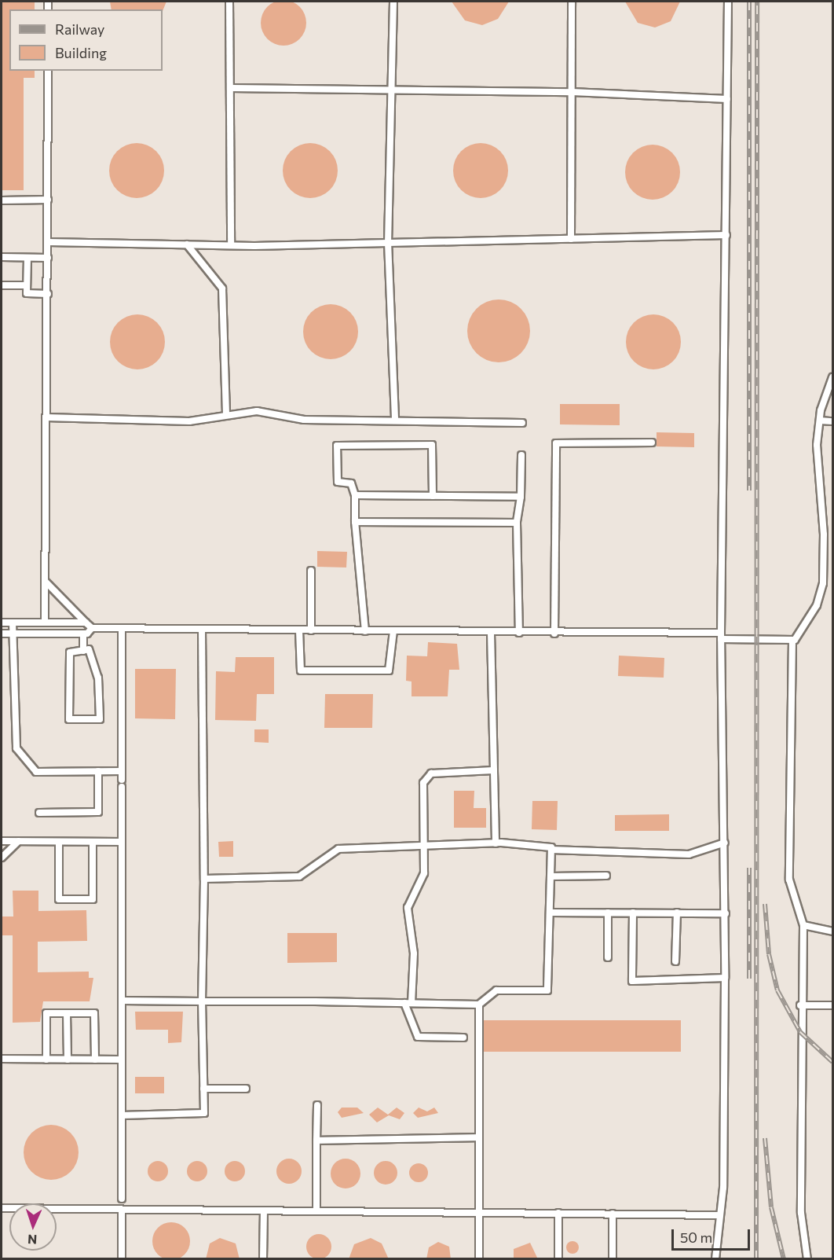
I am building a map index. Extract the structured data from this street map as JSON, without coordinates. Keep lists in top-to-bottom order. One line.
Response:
{"legend":["Railway","Building"],"scale_bar":"50 m","north":"bottom"}
